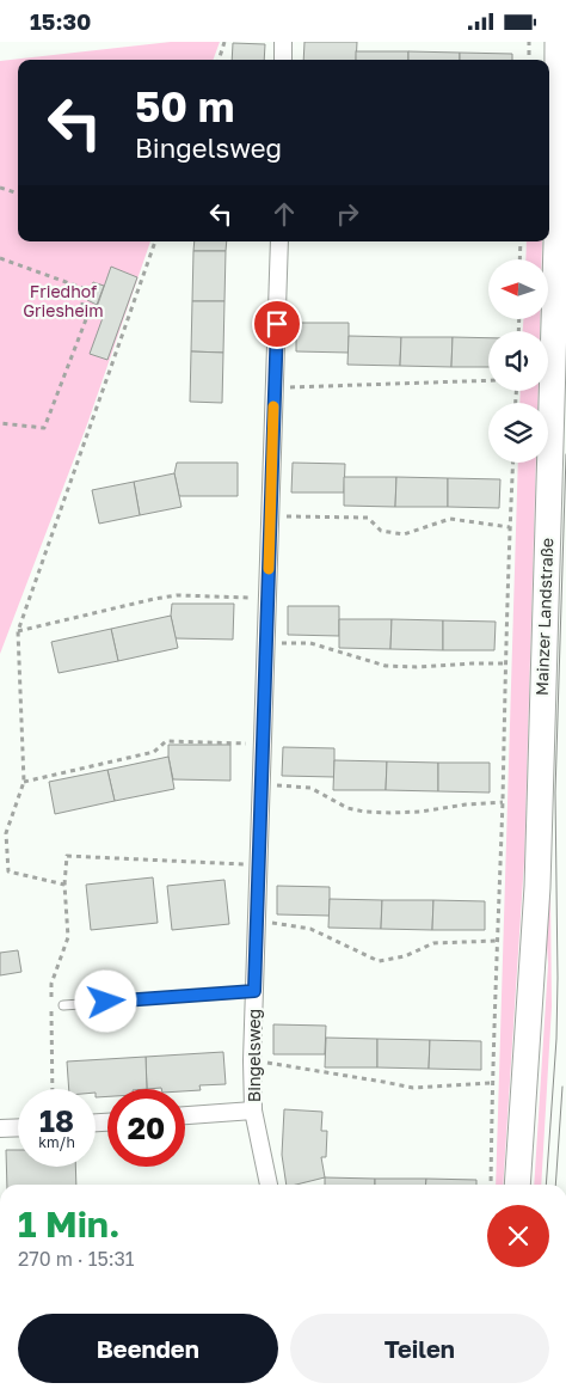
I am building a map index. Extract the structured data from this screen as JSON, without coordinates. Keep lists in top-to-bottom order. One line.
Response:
{"streets":{"main road":["Mainzer Landstraße"],"street":["Bingelsweg"]},"parks":["Friedhof Griesheim"],"north":"left","page":{"status":"15:30","turn":["50 m","Bingelsweg"],"speed":"18 km/h","limit":"20","heading":["1 Min.","270 m · 15:31"],"buttons":["Beenden","Teilen"]}}
